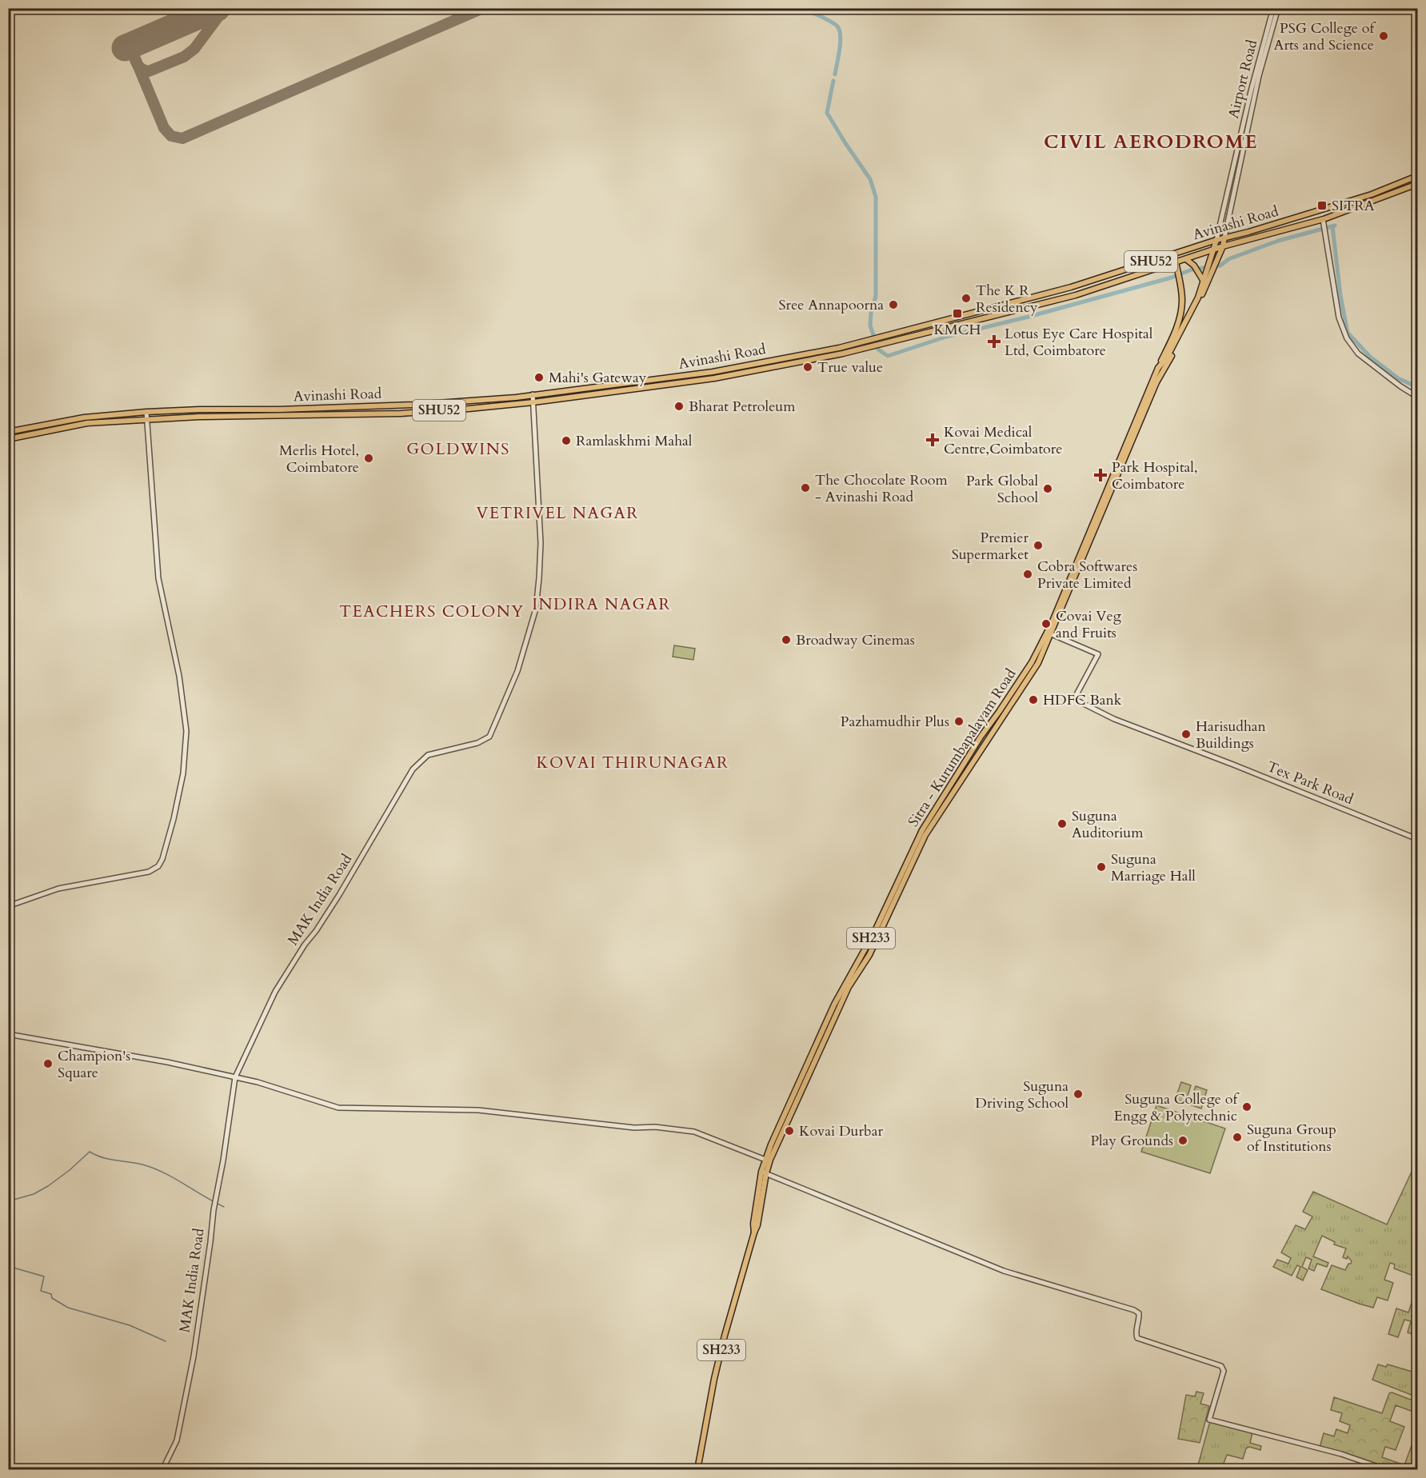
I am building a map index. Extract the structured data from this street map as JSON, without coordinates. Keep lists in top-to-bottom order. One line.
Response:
{"streets":{"main road":["Avinashi Road","SHU52","Sitra - Kurumbapalayam Road","SH233"],"street":["Airport Road","Tex Park Road","MAK India Road"]},"crossings":[["Airport Road","Avinashi Road"],["Airport Road","Sitra - Kurumbapalayam Road"],["Avinashi Road","Sitra - Kurumbapalayam Road"],["Avinashi Road","MAK India Road"],["Sitra - Kurumbapalayam Road","Tex Park Road"]],"districts":["CIVIL AERODROME","GOLDWINS","VETRIVEL NAGAR","INDIRA NAGAR","TEACHERS COLONY","KOVAI THIRUNAGAR"],"places":{"other":["PSG College of Arts and Science","The K R Residency","Sree Annapoorna","True value","Mahi's Gateway","Bharat Petroleum","Ramlaskhmi Mahal","Merlis Hotel, Coimbatore","The Chocolate Room - Avinashi Road","Park Global School","Premier Supermarket","Cobra Softwares Private Limited","Covai Veg and Fruits","Broadway Cinemas","HDFC Bank","Pazhamudhir Plus","Harisudhan Buildings","Suguna Auditorium","Suguna Marriage Hall","Champion's Square","Suguna Driving School","Suguna College of Engg & Polytechnic","Kovai Durbar","Suguna Group of Institutions","Play Grounds"],"transit":["SITRA","KMCH"],"health":["Lotus Eye Care Hospital Ltd, Coimbatore","Kovai Medical Centre,Coimbatore","Park Hospital, Coimbatore"]}}
